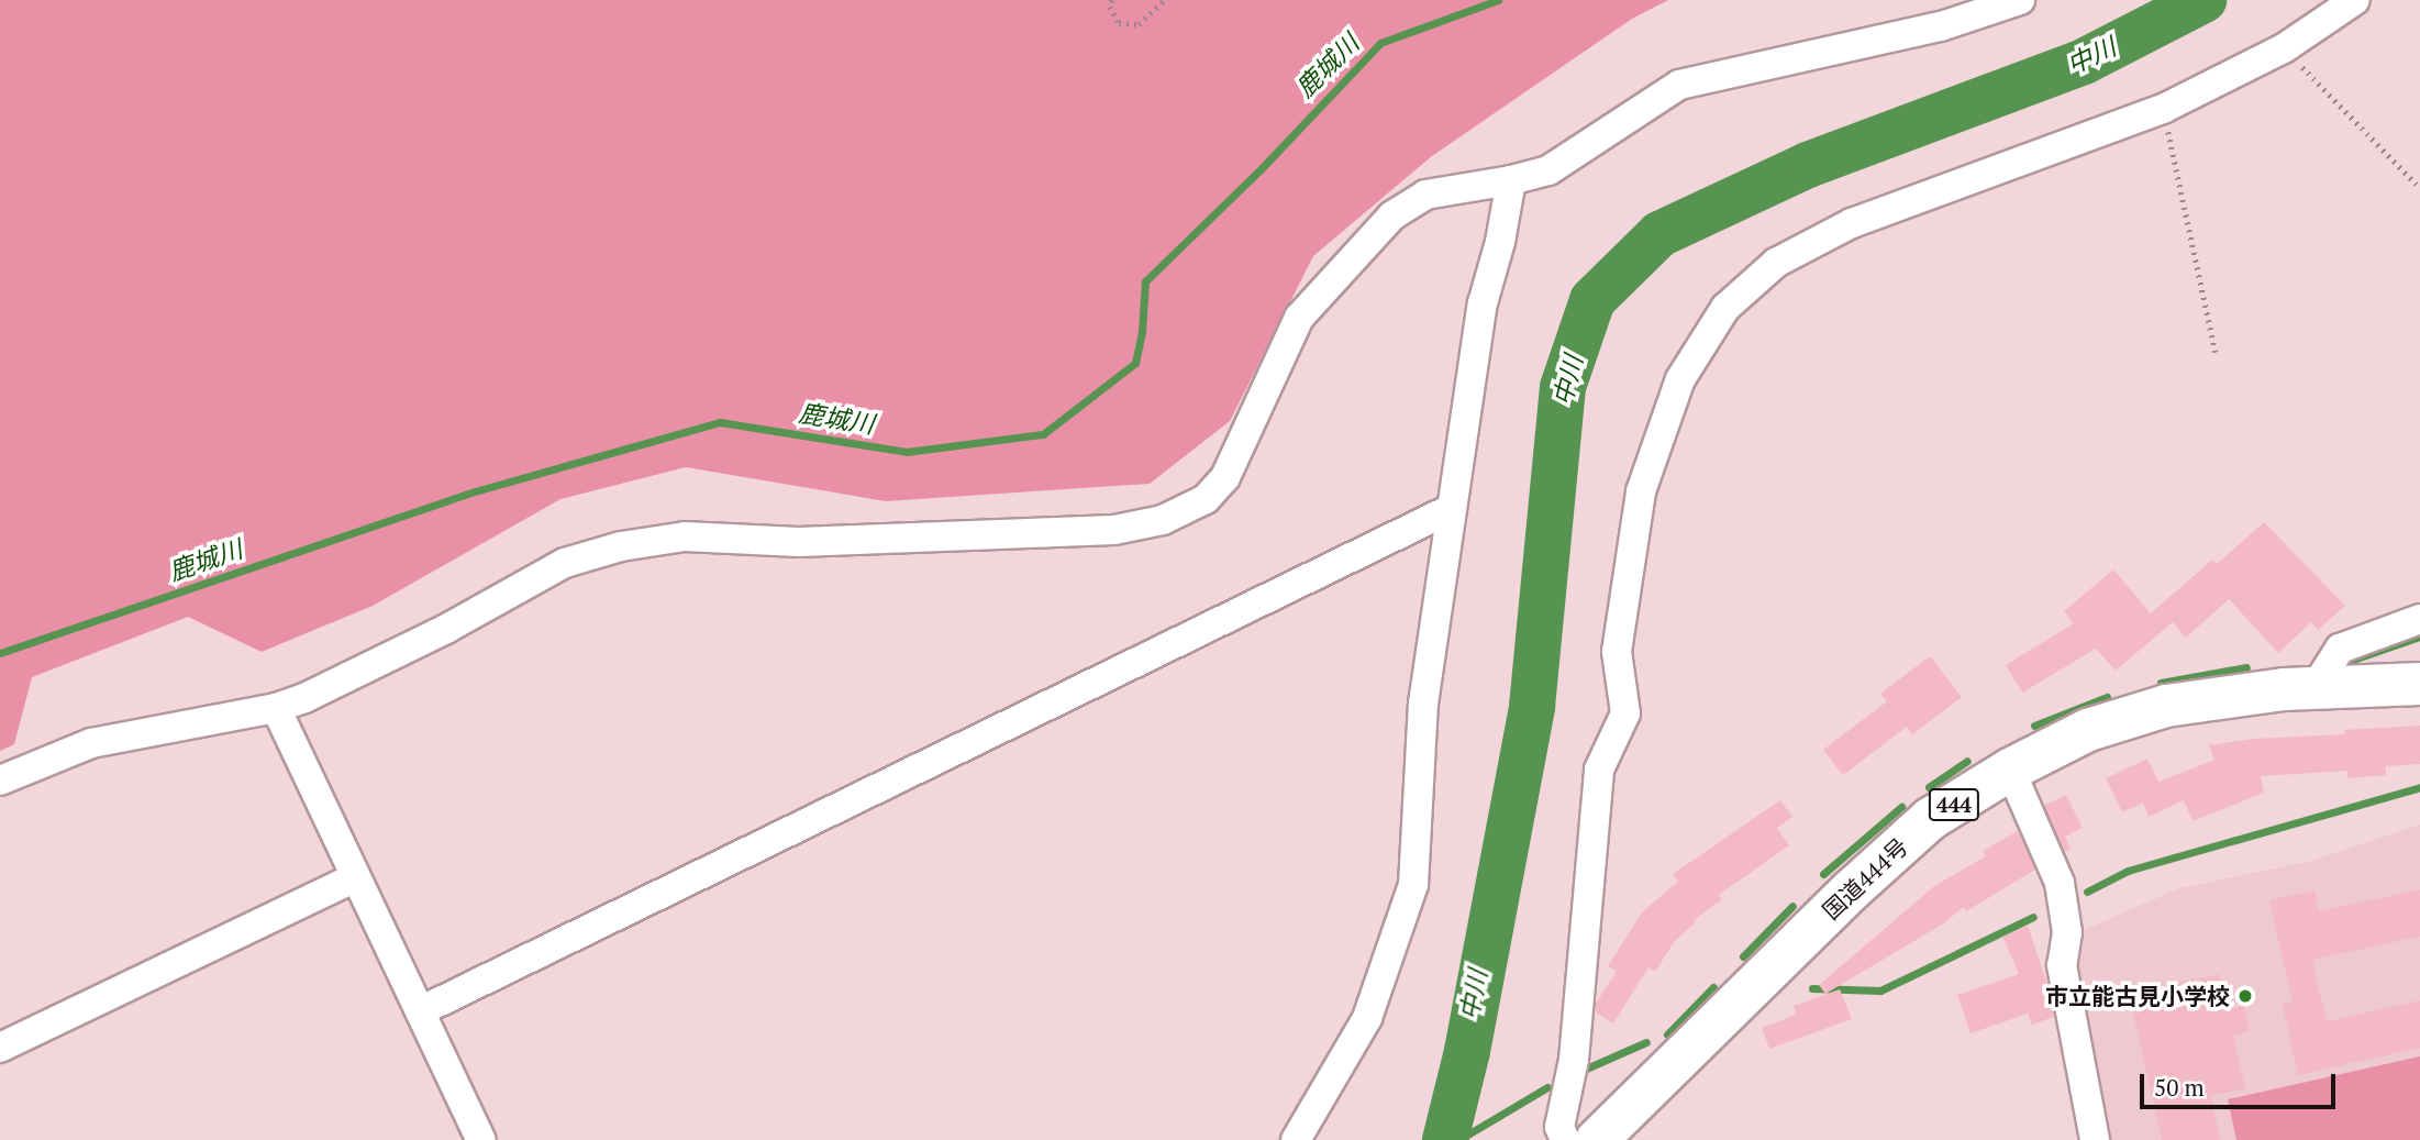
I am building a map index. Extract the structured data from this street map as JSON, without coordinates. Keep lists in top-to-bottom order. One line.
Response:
{"streets":{"highway":["444","国道444号"]},"water":["中川","鹿城川"],"places":["市立能古見小学校"],"scale_bar":"50 m"}
